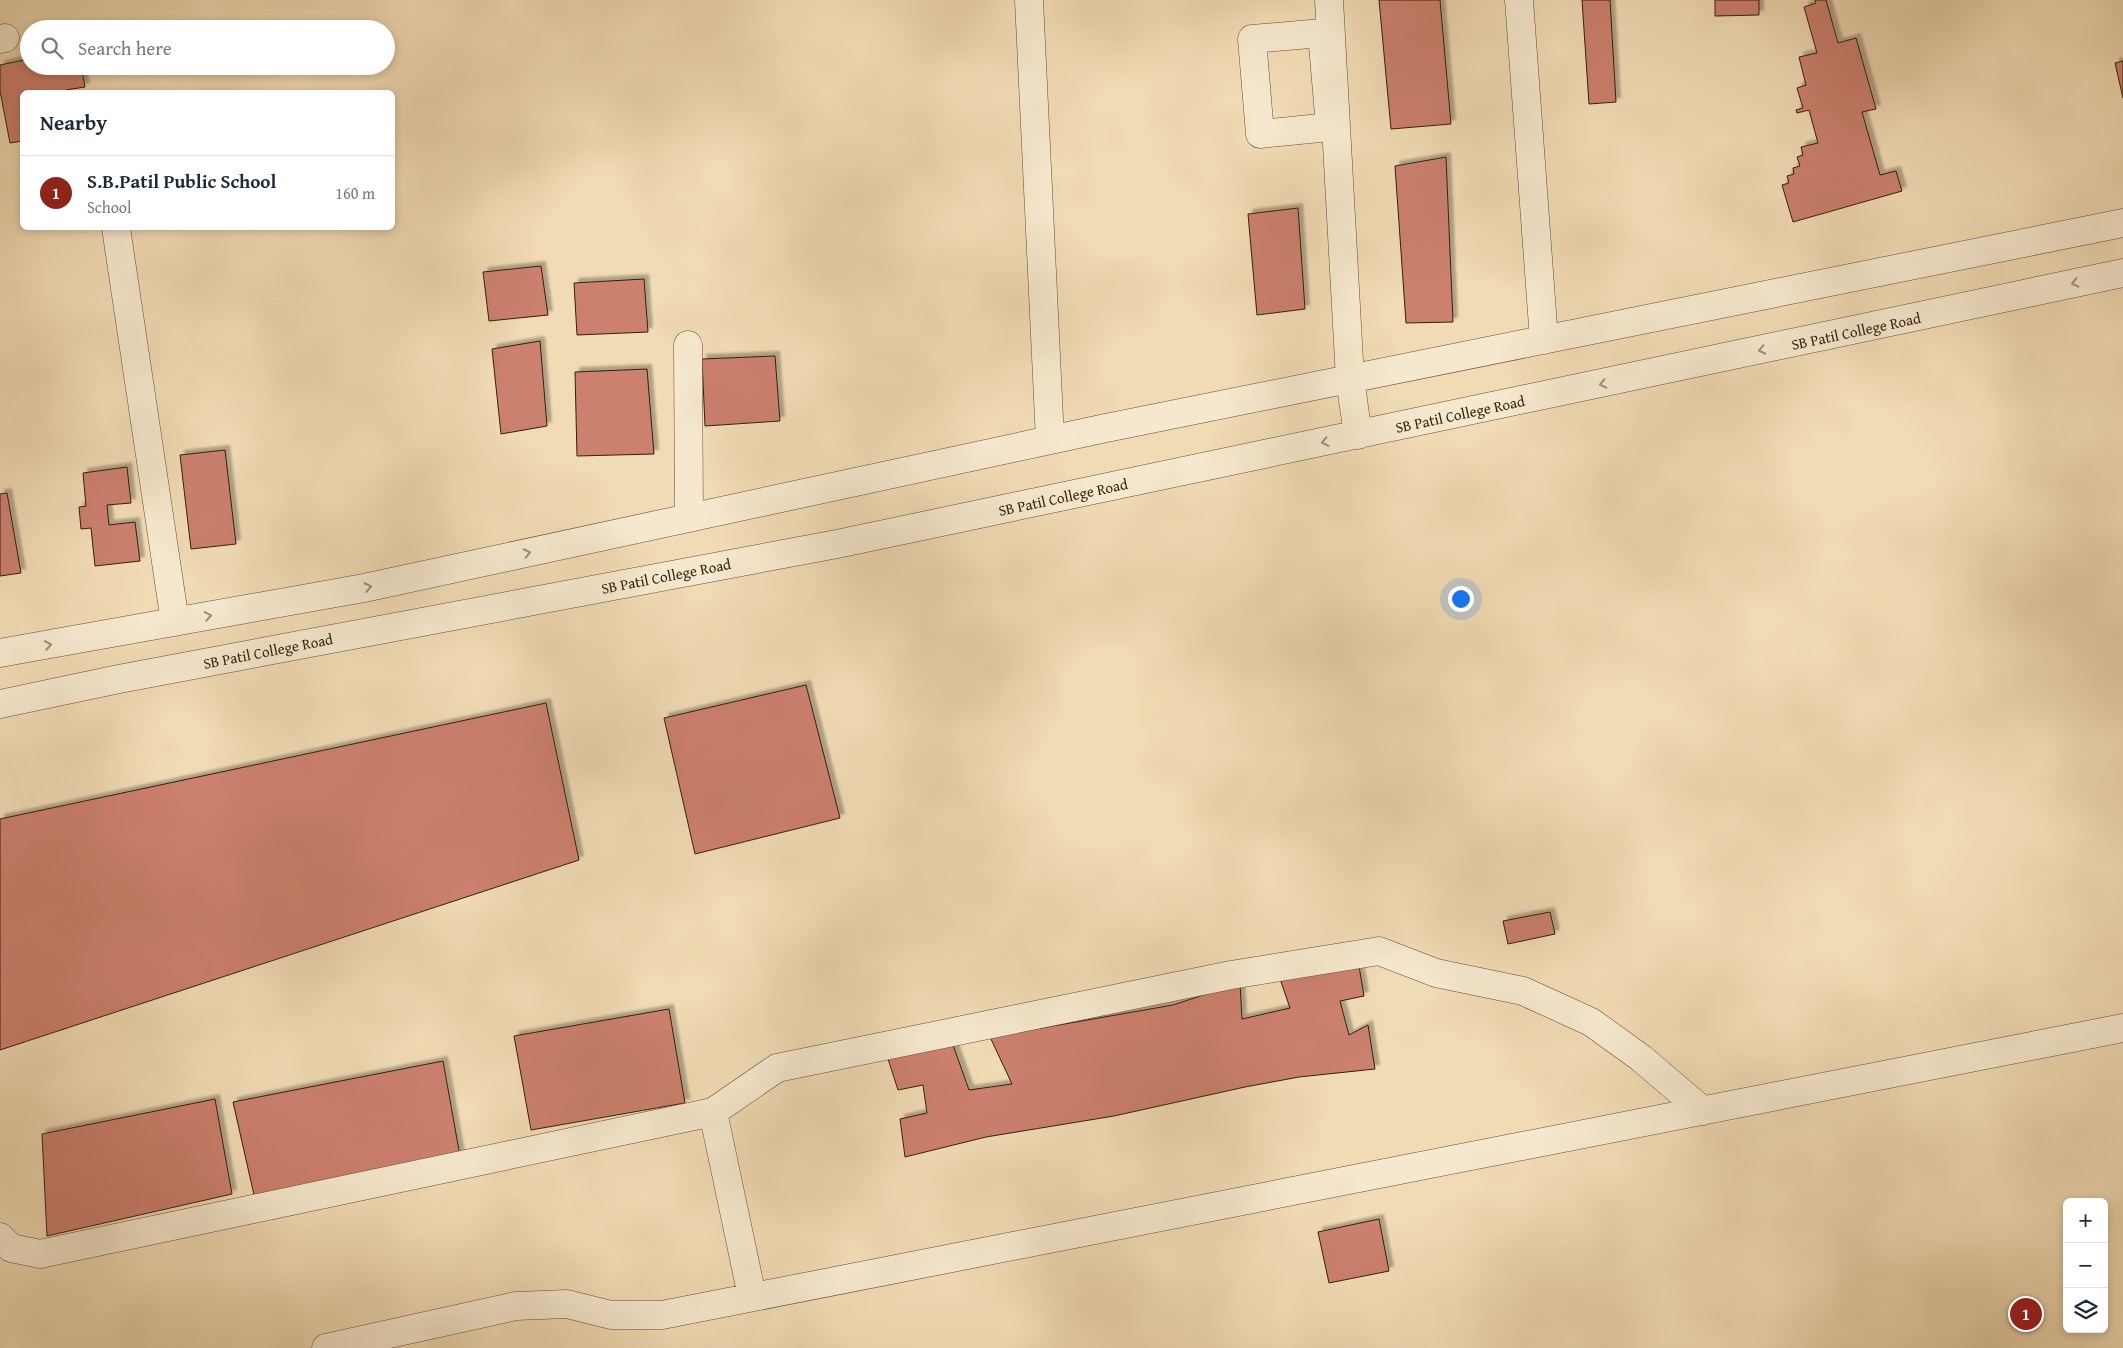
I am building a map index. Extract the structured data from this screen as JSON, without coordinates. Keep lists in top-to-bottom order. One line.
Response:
{"streets":{"street":["SB Patil College Road"]},"page":{"search":"Search here","heading":"Nearby","list":[{"mark":"1","name":"S.B.Patil Public School","note":"School","value":"160 m"}],"map_buttons":["+","−"],"pins":"1"}}
